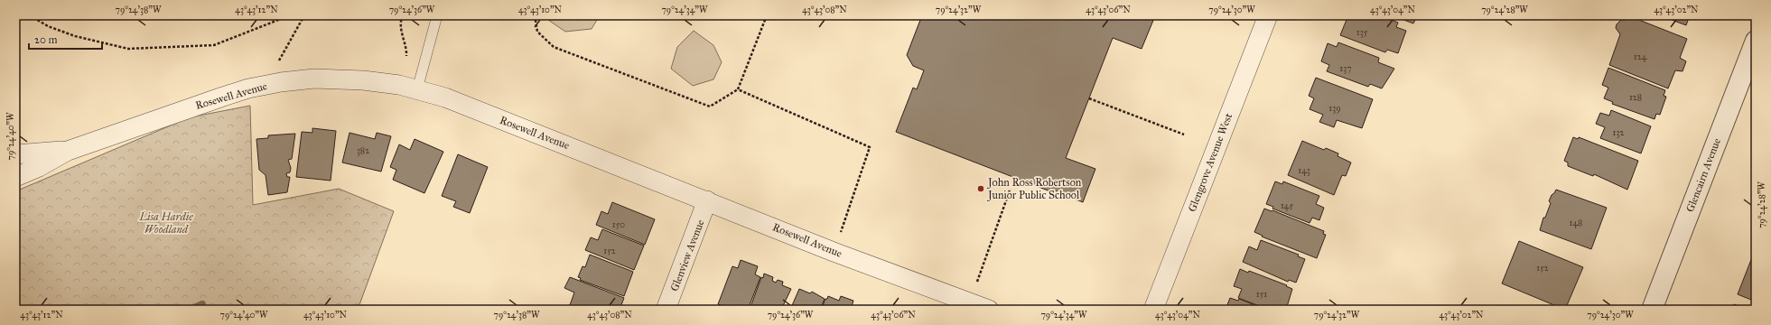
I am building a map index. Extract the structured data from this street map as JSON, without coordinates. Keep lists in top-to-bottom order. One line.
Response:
{"streets":{"street":["Rosewell Avenue","Glengrove Avenue West","Glencairn Avenue","Glenview Avenue"]},"crossings":[["Rosewell Avenue","Glenview Avenue"]],"parks":["Lisa Hardie Woodland"],"places":["John Ross Robertson Junior Public School"],"house_numbers":["135","124","137","128","139","132","382","143","145","148","150","152","152","151"],"scale_bar":"20 m","coordinates":["79°24'38\"W","43°43'12\"N","79°24'36\"W","43°43'10\"N","79°24'34\"W","43°43'08\"N","79°24'32\"W","43°43'06\"N","79°24'30\"W","43°43'04\"N","79°24'28\"W","43°43'02\"N","79°24'40\"W"]}
